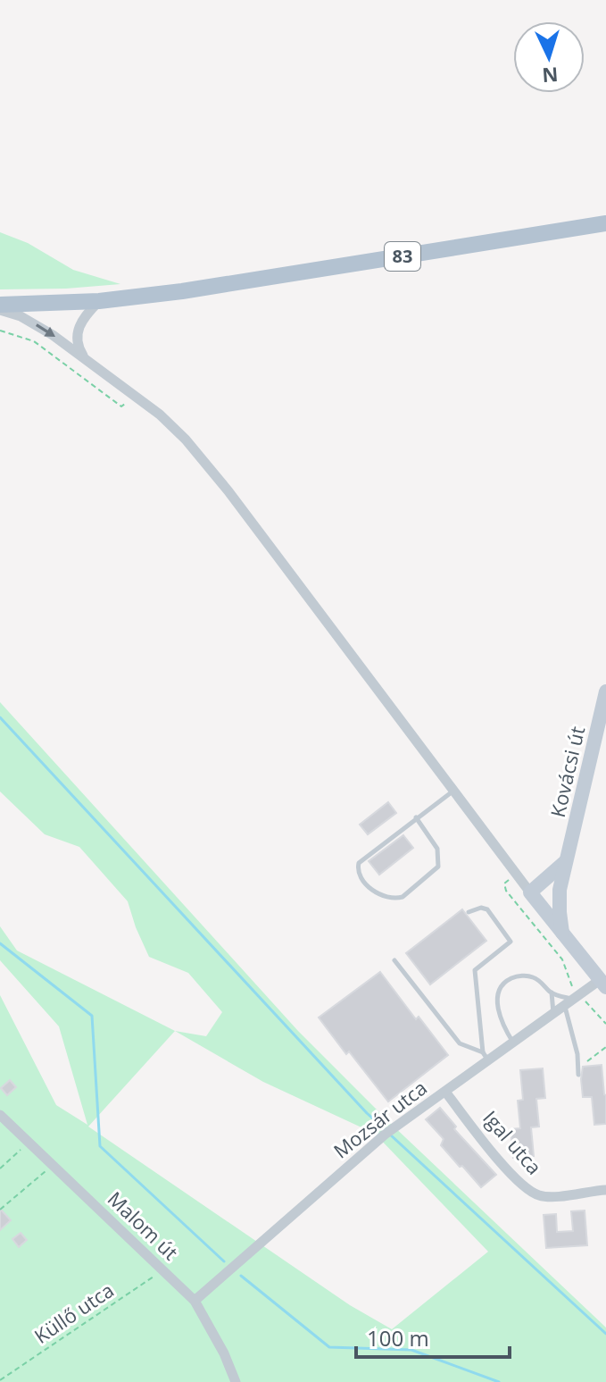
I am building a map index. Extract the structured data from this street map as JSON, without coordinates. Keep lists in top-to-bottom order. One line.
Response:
{"streets":{"main road":["83"],"street":["Kovácsi út","Mozsár utca","Igal utca","Malom út"],"path":["Küllő utca"]},"crossings":[["Mozsár utca","Igal utca"],["Mozsár utca","Malom út"],["Malom út","Küllő utca"]],"scale_bar":"100 m","north":"bottom"}
